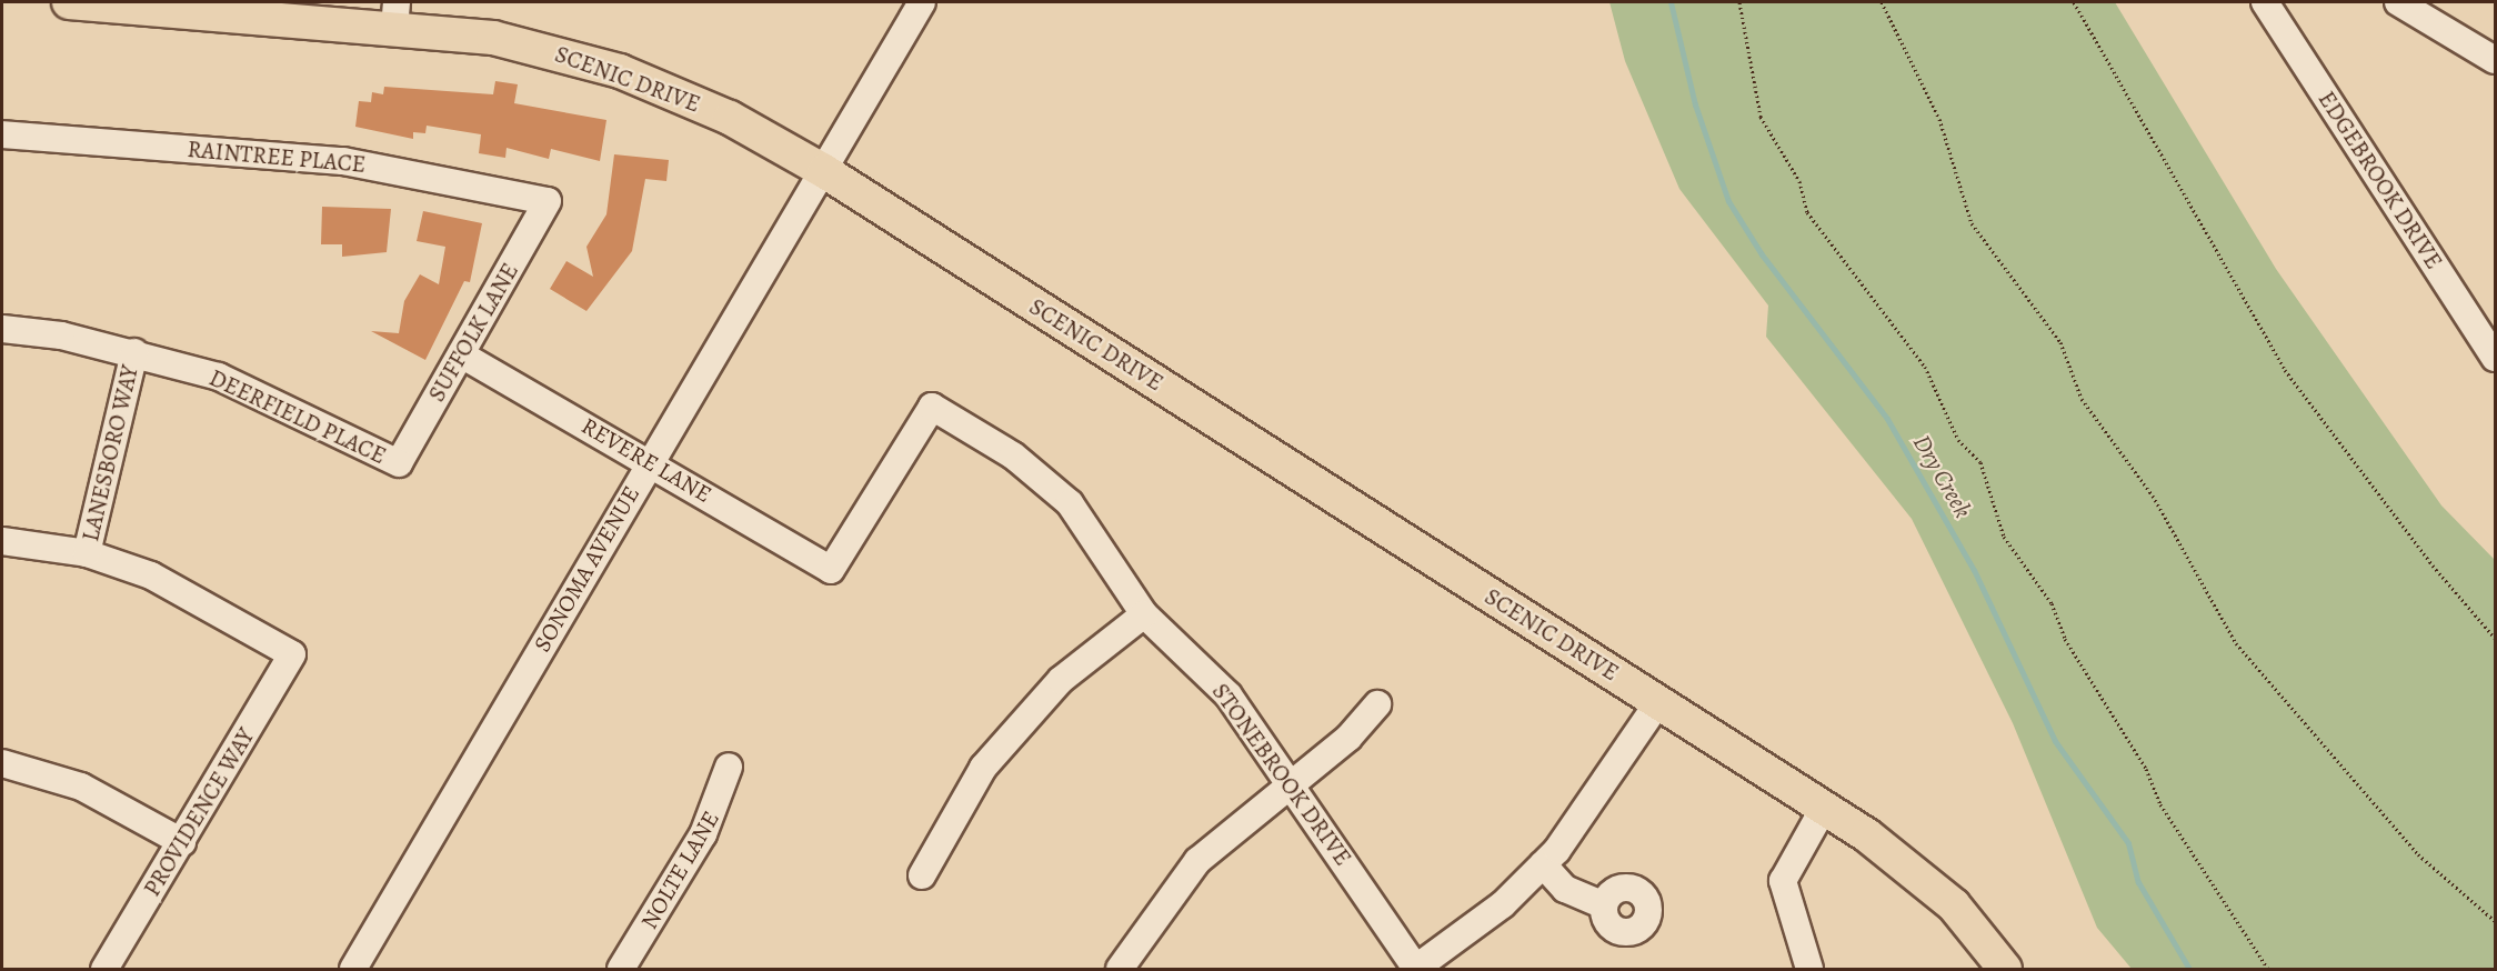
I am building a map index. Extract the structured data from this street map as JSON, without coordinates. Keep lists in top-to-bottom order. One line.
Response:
{"streets":{"main road":["SCENIC DRIVE"],"street":["RAINTREE PLACE","EDGEBROOK DRIVE","SUFFOLK LANE","DEERFIELD PLACE","LANESBORO WAY","REVERE LANE","SONOMA AVENUE","STONEBROOK DRIVE","PROVIDENCE WAY","NOLTE LANE"]},"crossings":[["SCENIC DRIVE","SONOMA AVENUE"],["RAINTREE PLACE","SUFFOLK LANE"],["SUFFOLK LANE","DEERFIELD PLACE"],["SUFFOLK LANE","REVERE LANE"],["DEERFIELD PLACE","LANESBORO WAY"],["LANESBORO WAY","PROVIDENCE WAY"],["REVERE LANE","SONOMA AVENUE"],["REVERE LANE","STONEBROOK DRIVE"]],"water":["Dry Creek"]}
